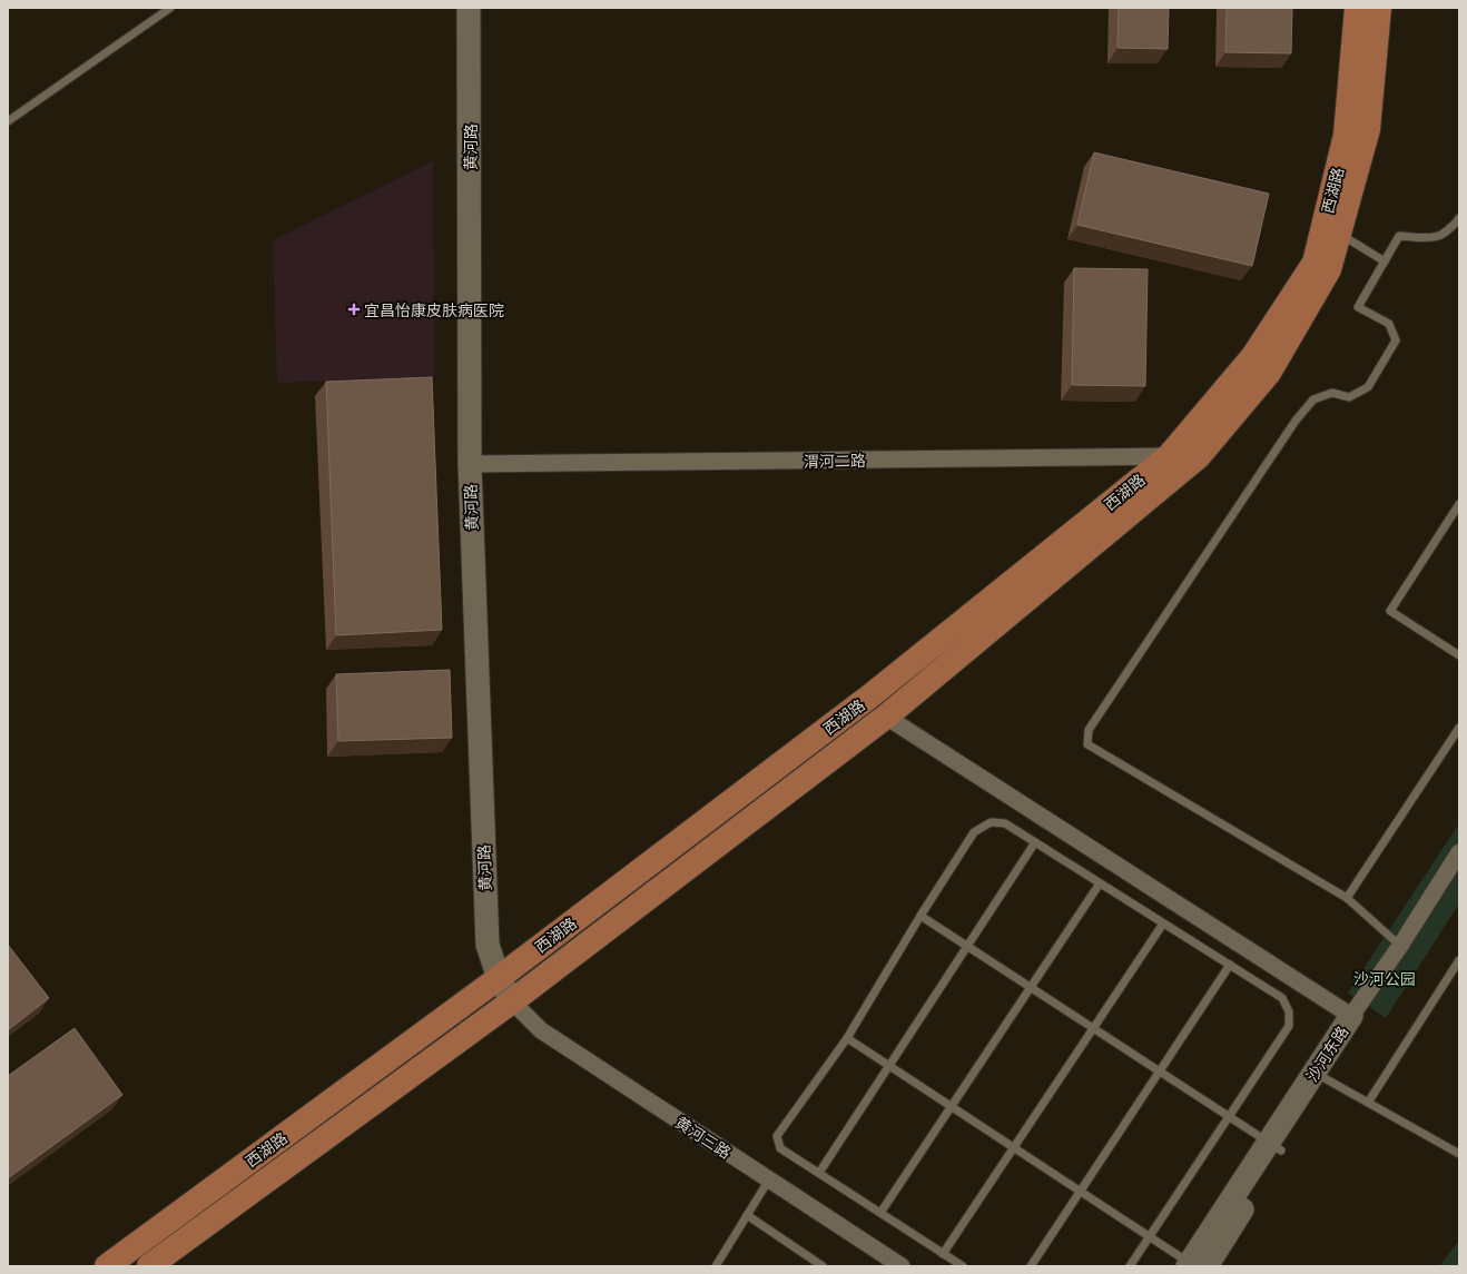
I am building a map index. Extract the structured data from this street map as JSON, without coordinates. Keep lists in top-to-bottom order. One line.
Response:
{"streets":{"main road":["黄河路","西湖路","沙河东路"],"street":["渭河二路","黄河三路"]},"crossings":[["黄河路","西湖路"],["黄河路","渭河二路"],["黄河路","黄河三路"],["西湖路","渭河二路"],["西湖路","黄河三路"]],"parks":["沙河公园"],"places":{"health":["宜昌怡康皮肤病医院"]}}
